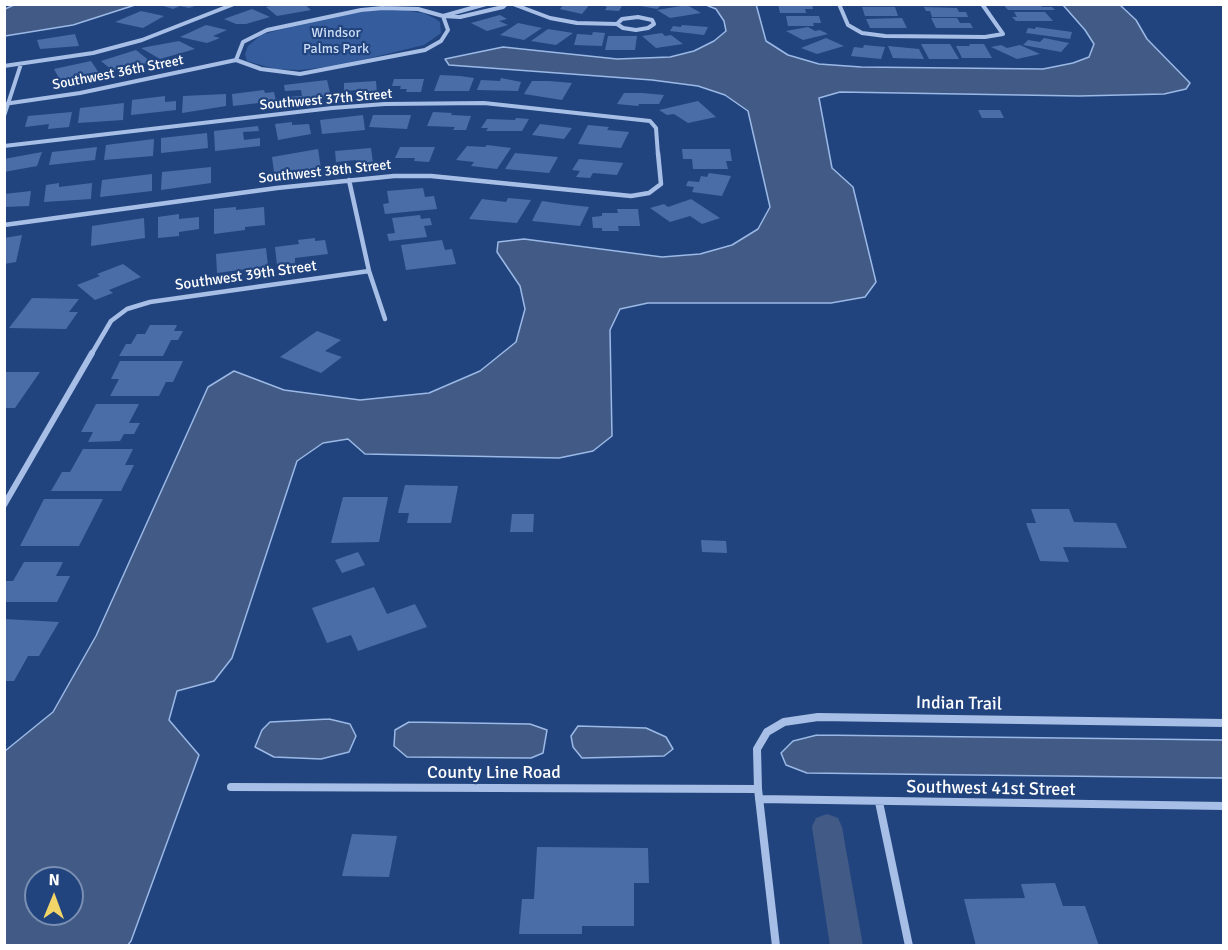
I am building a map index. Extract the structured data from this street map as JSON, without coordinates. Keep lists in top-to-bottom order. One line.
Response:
{"streets":{"street":["Southwest 36th Street","Southwest 37th Street","Southwest 38th Street","Southwest 39th Street","Indian Trail","County Line Road","Southwest 41st Street"]},"crossings":[["Southwest 37th Street","Southwest 38th Street"],["Indian Trail","County Line Road"],["Indian Trail","Southwest 41st Street"]],"parks":["Windsor Palms Park"],"north":"top"}
